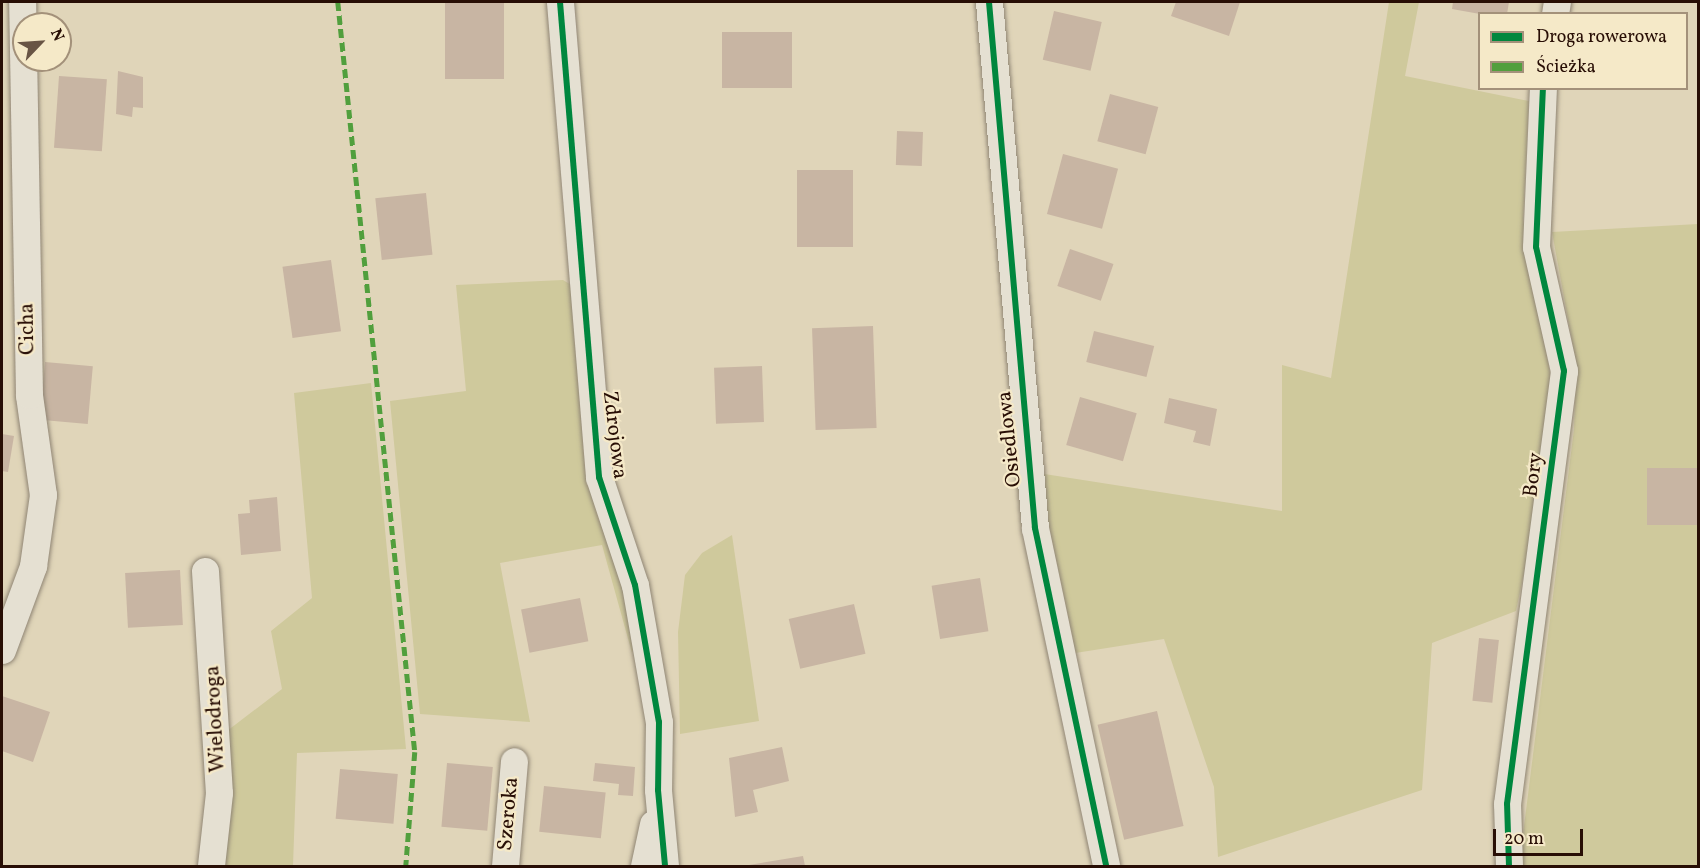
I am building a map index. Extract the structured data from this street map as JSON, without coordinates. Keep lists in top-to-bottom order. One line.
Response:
{"streets":{"street":["Cicha","Zdrojowa","Osiedlowa","Bory","Wielodroga","Szeroka"]},"legend":["Droga rowerowa","Ścieżka"],"scale_bar":"20 m","north":"top right"}
